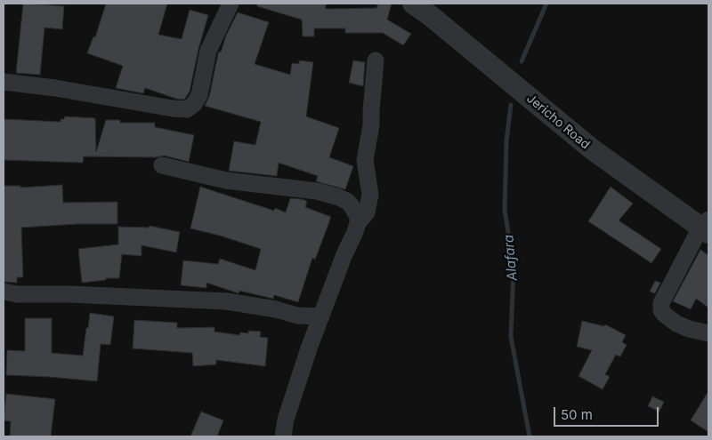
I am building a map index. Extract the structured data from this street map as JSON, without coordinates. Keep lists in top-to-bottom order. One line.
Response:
{"streets":{"street":["Jericho Road"]},"water":["Alafara"],"scale_bar":"50 m"}
